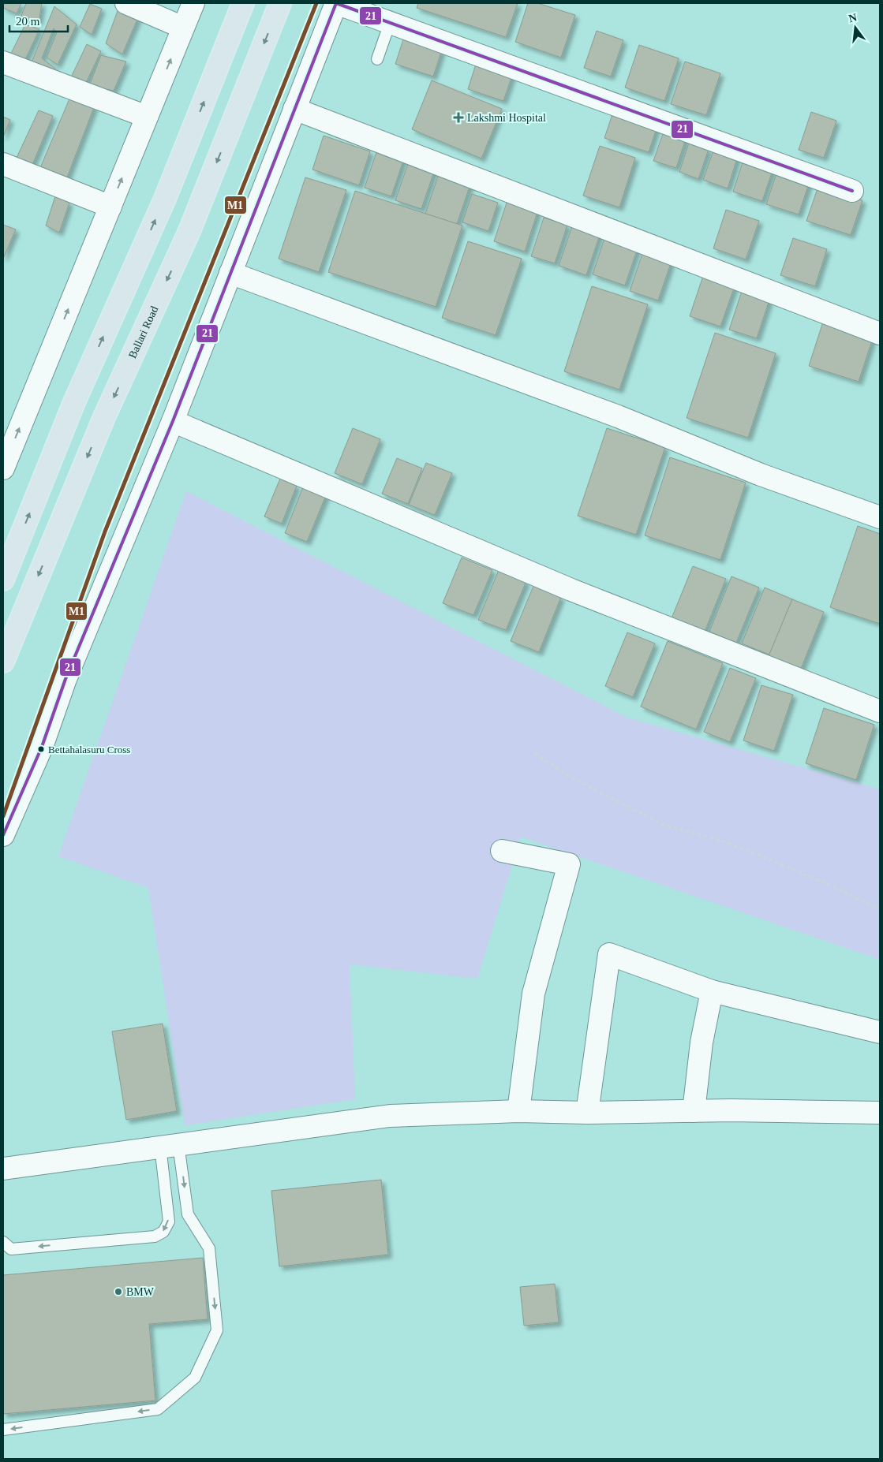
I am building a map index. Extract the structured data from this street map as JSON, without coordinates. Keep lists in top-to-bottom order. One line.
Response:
{"streets":{"highway":["Ballari Road"]},"places":{"health":["Lakshmi Hospital"],"other":["Bettahalasuru Cross","BMW"]},"lines":["transit line M1","transit line 21"],"scale_bar":"20 m","north":"top"}
